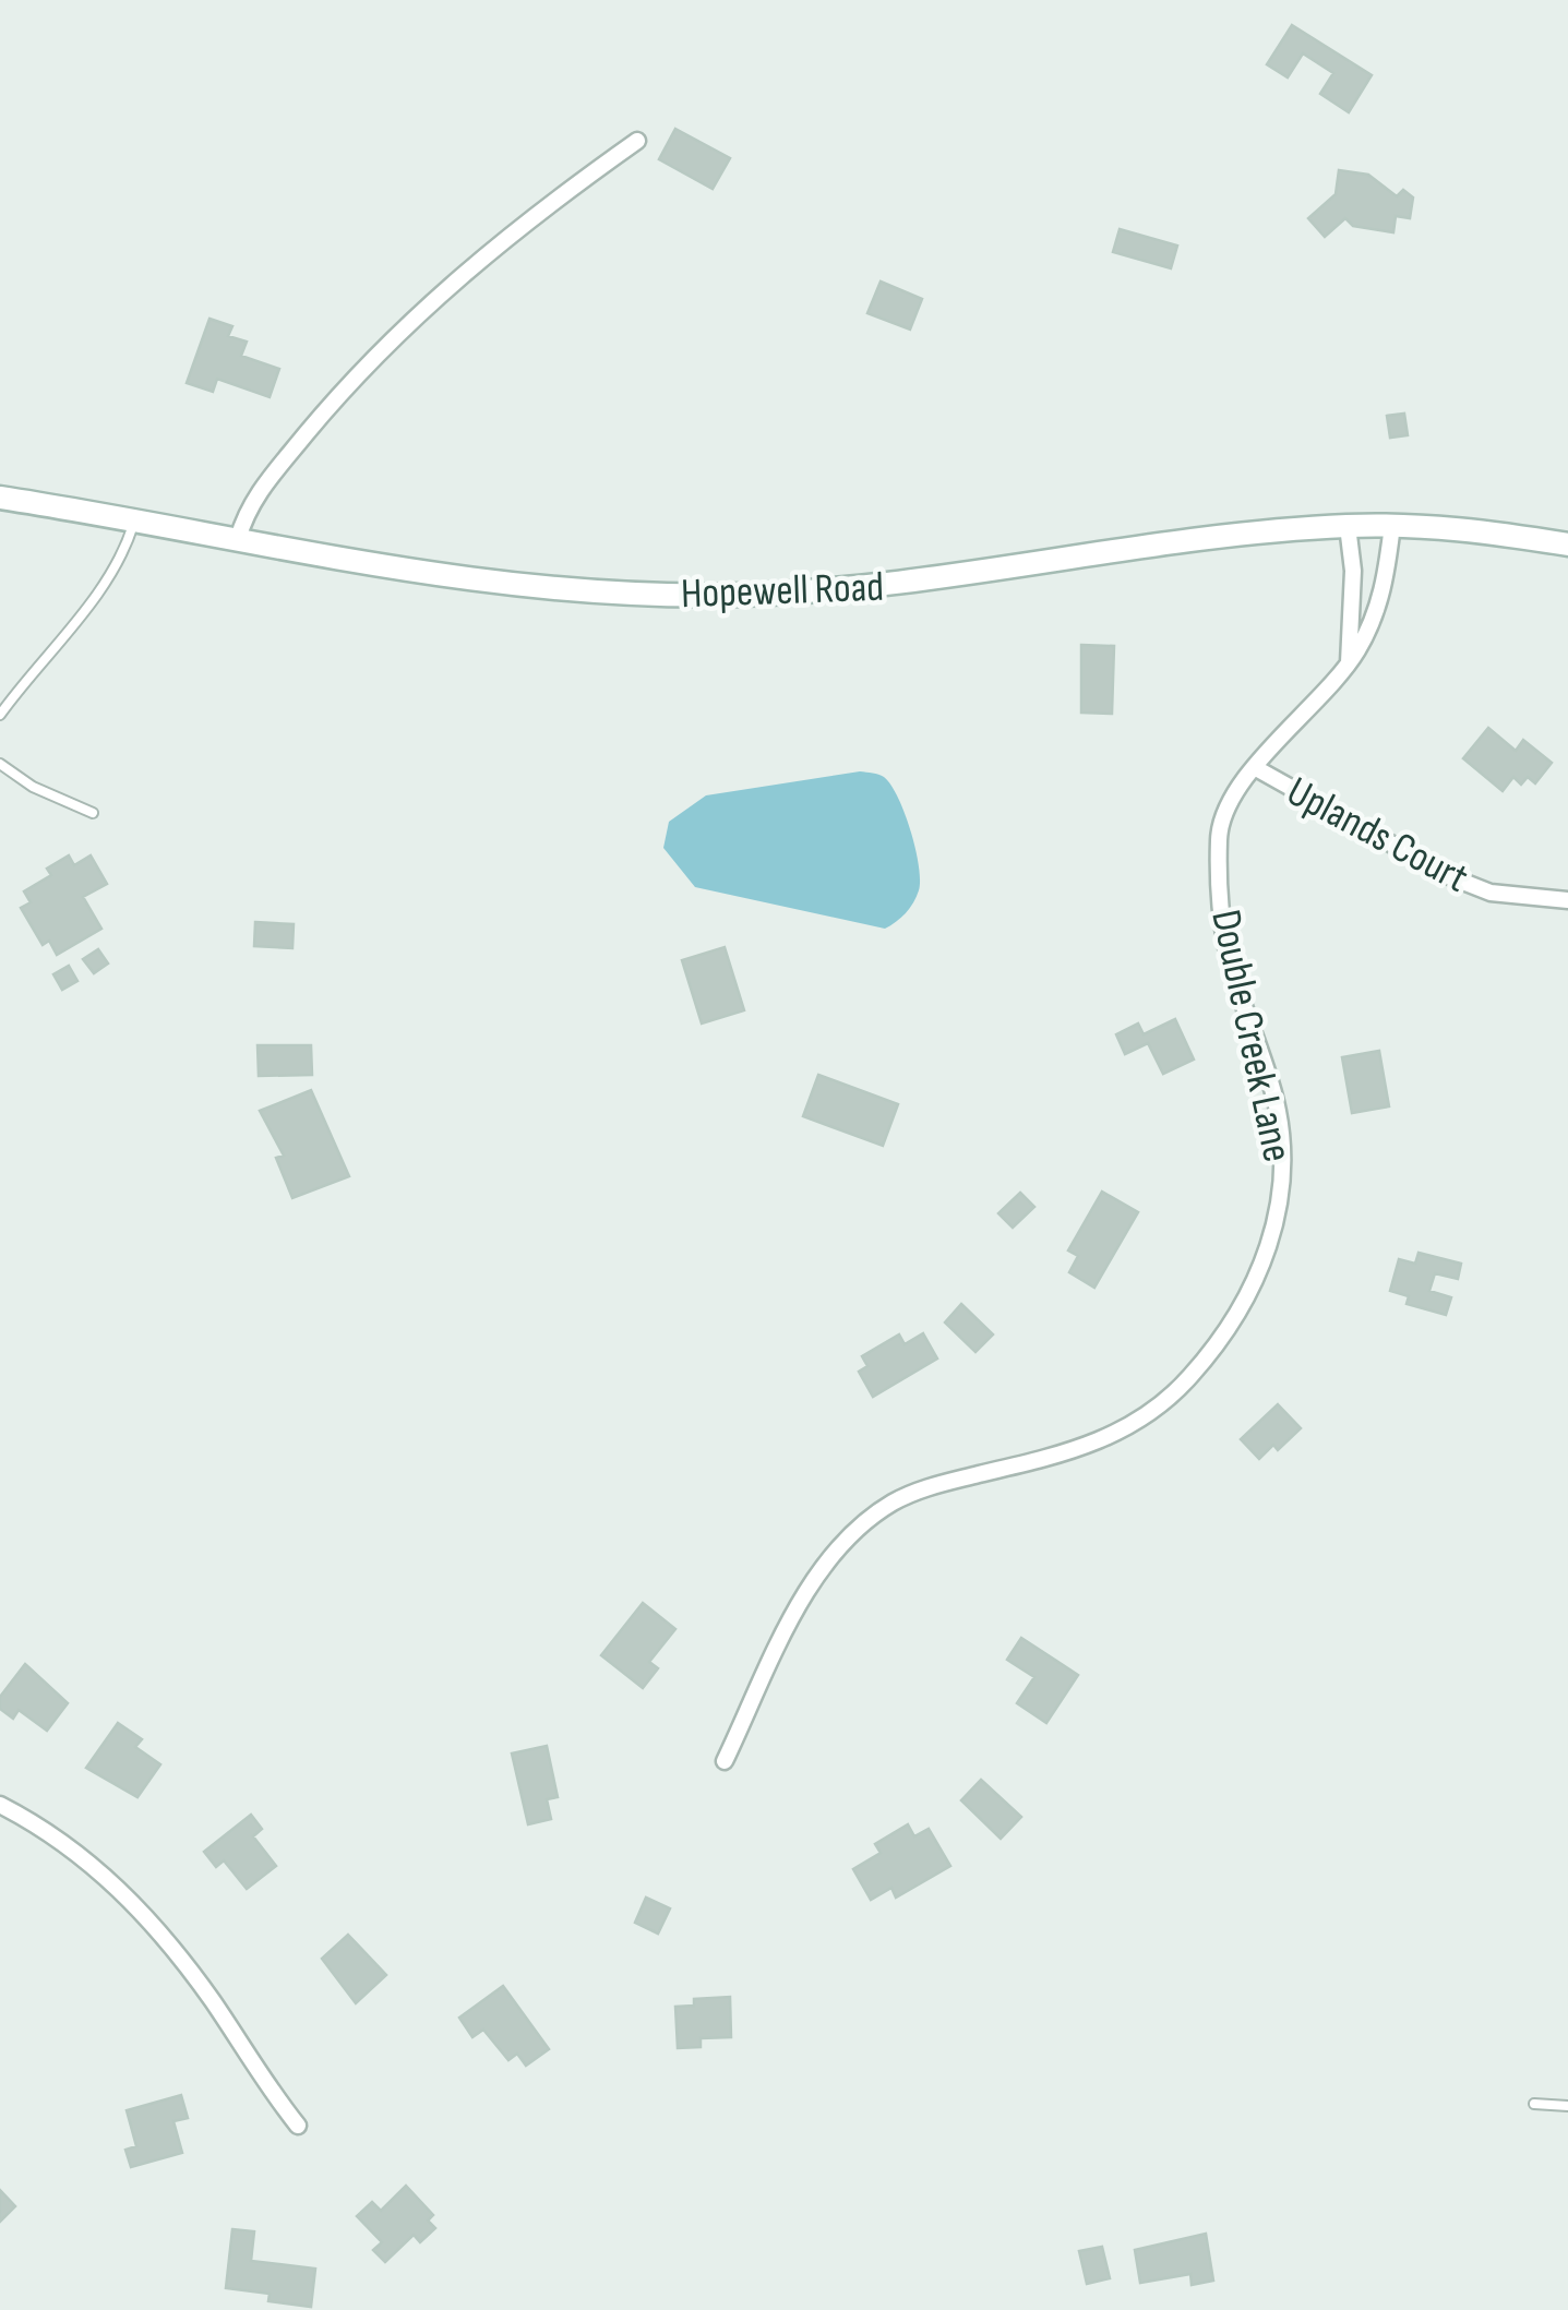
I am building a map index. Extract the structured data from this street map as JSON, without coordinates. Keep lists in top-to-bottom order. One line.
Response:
{"streets":{"street":["Hopewell Road","Uplands Court","Double Creek Lane"]},"crossings":[["Hopewell Road","Double Creek Lane"],["Uplands Court","Double Creek Lane"]]}
